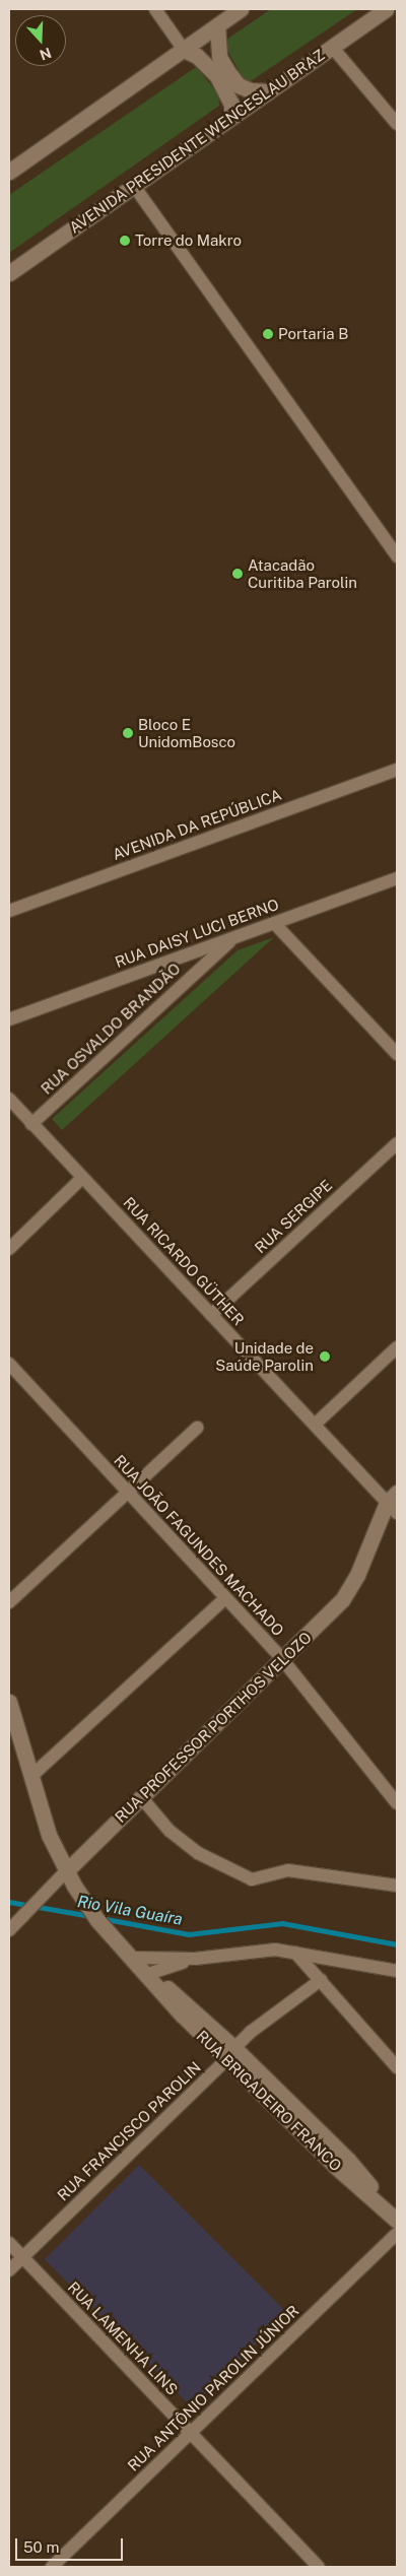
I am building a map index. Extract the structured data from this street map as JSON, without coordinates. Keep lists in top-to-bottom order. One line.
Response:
{"streets":{"main road":["AVENIDA PRESIDENTE WENCESLAU BRAZ","RUA PROFESSOR PORTHOS VELOZO","RUA BRIGADEIRO FRANCO"],"street":["AVENIDA DA REPÚBLICA","RUA DAISY LUCI BERNO","RUA OSVALDO BRANDÃO","RUA SERGIPE","RUA RICARDO GÜTHER","RUA JOÃO FAGUNDES MACHADO","RUA FRANCISCO PAROLIN","RUA LAMENHA LINS","RUA ANTÔNIO PAROLIN JÚNIOR"]},"crossings":[["RUA DAISY LUCI BERNO","RUA OSVALDO BRANDÃO"],["RUA OSVALDO BRANDÃO","RUA RICARDO GÜTHER"],["RUA SERGIPE","RUA RICARDO GÜTHER"],["RUA RICARDO GÜTHER","RUA PROFESSOR PORTHOS VELOZO"],["RUA JOÃO FAGUNDES MACHADO","RUA PROFESSOR PORTHOS VELOZO"],["RUA PROFESSOR PORTHOS VELOZO","RUA BRIGADEIRO FRANCO"],["RUA BRIGADEIRO FRANCO","RUA FRANCISCO PAROLIN"],["RUA FRANCISCO PAROLIN","RUA LAMENHA LINS"],["RUA LAMENHA LINS","RUA ANTÔNIO PAROLIN JÚNIOR"]],"water":["Rio Vila Guaíra"],"places":["Torre do Makro","Portaria B","Atacadão Curitiba Parolin","Bloco E UnidomBosco","Unidade de Saúde Parolin"],"scale_bar":"50 m","north":"bottom"}
